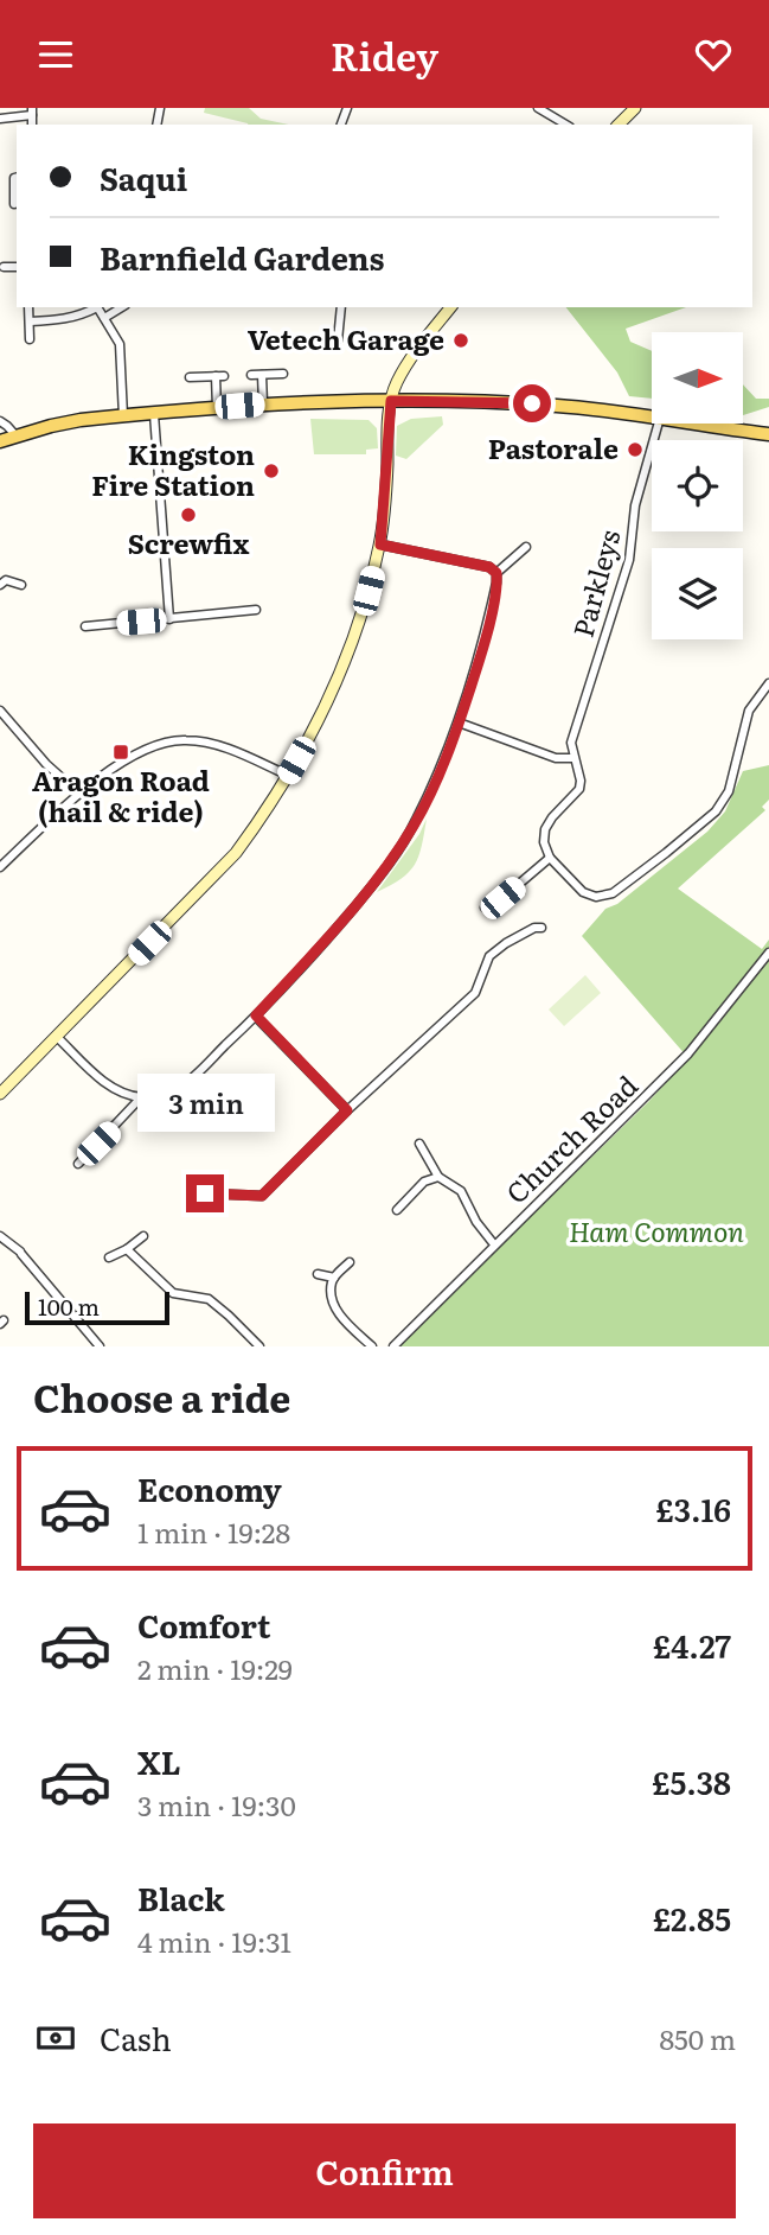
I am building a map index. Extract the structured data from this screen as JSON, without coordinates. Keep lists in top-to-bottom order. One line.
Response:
{"streets":{"street":["Parkleys","Church Road"]},"parks":["Ham Common"],"places":{"other":["Vetech Garage","Pastorale","Kingston Fire Station","Screwfix"],"transit":["Aragon Road (hail & ride)"]},"scale_bar":"100 m","north":"right","page":{"header":"Ridey","banner":["Saqui","Barnfield Gardens"],"bubble":"3 min","scale":"100 m","heading":"Choose a ride","list":[{"name":"Economy","note":"1 min · 19:28","value":"£3.16"},{"name":"Comfort","note":"2 min · 19:29","value":"£4.27"},{"name":"XL","note":"3 min · 19:30","value":"£5.38"},{"name":"Black","note":"4 min · 19:31","value":"£2.85"}],"pay":["Cash","850 m"],"buttons":"Confirm"}}
